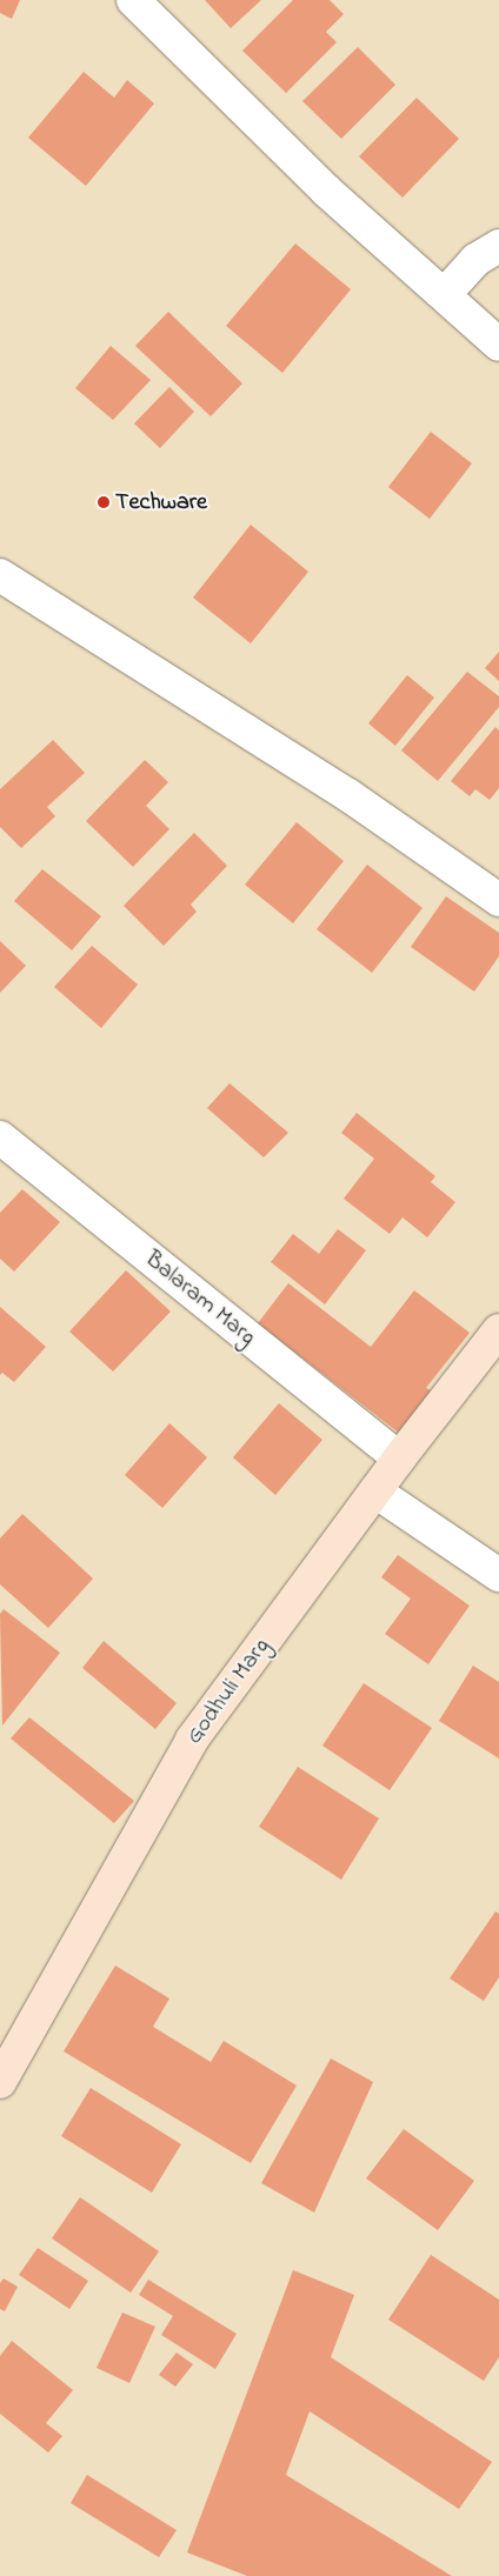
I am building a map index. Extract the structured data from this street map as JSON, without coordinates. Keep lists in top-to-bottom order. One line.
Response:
{"streets":{"main road":["Godhuli Marg"],"street":["Balaram Marg"]},"crossings":[["Balaram Marg","Godhuli Marg"]],"places":["Techware"]}
